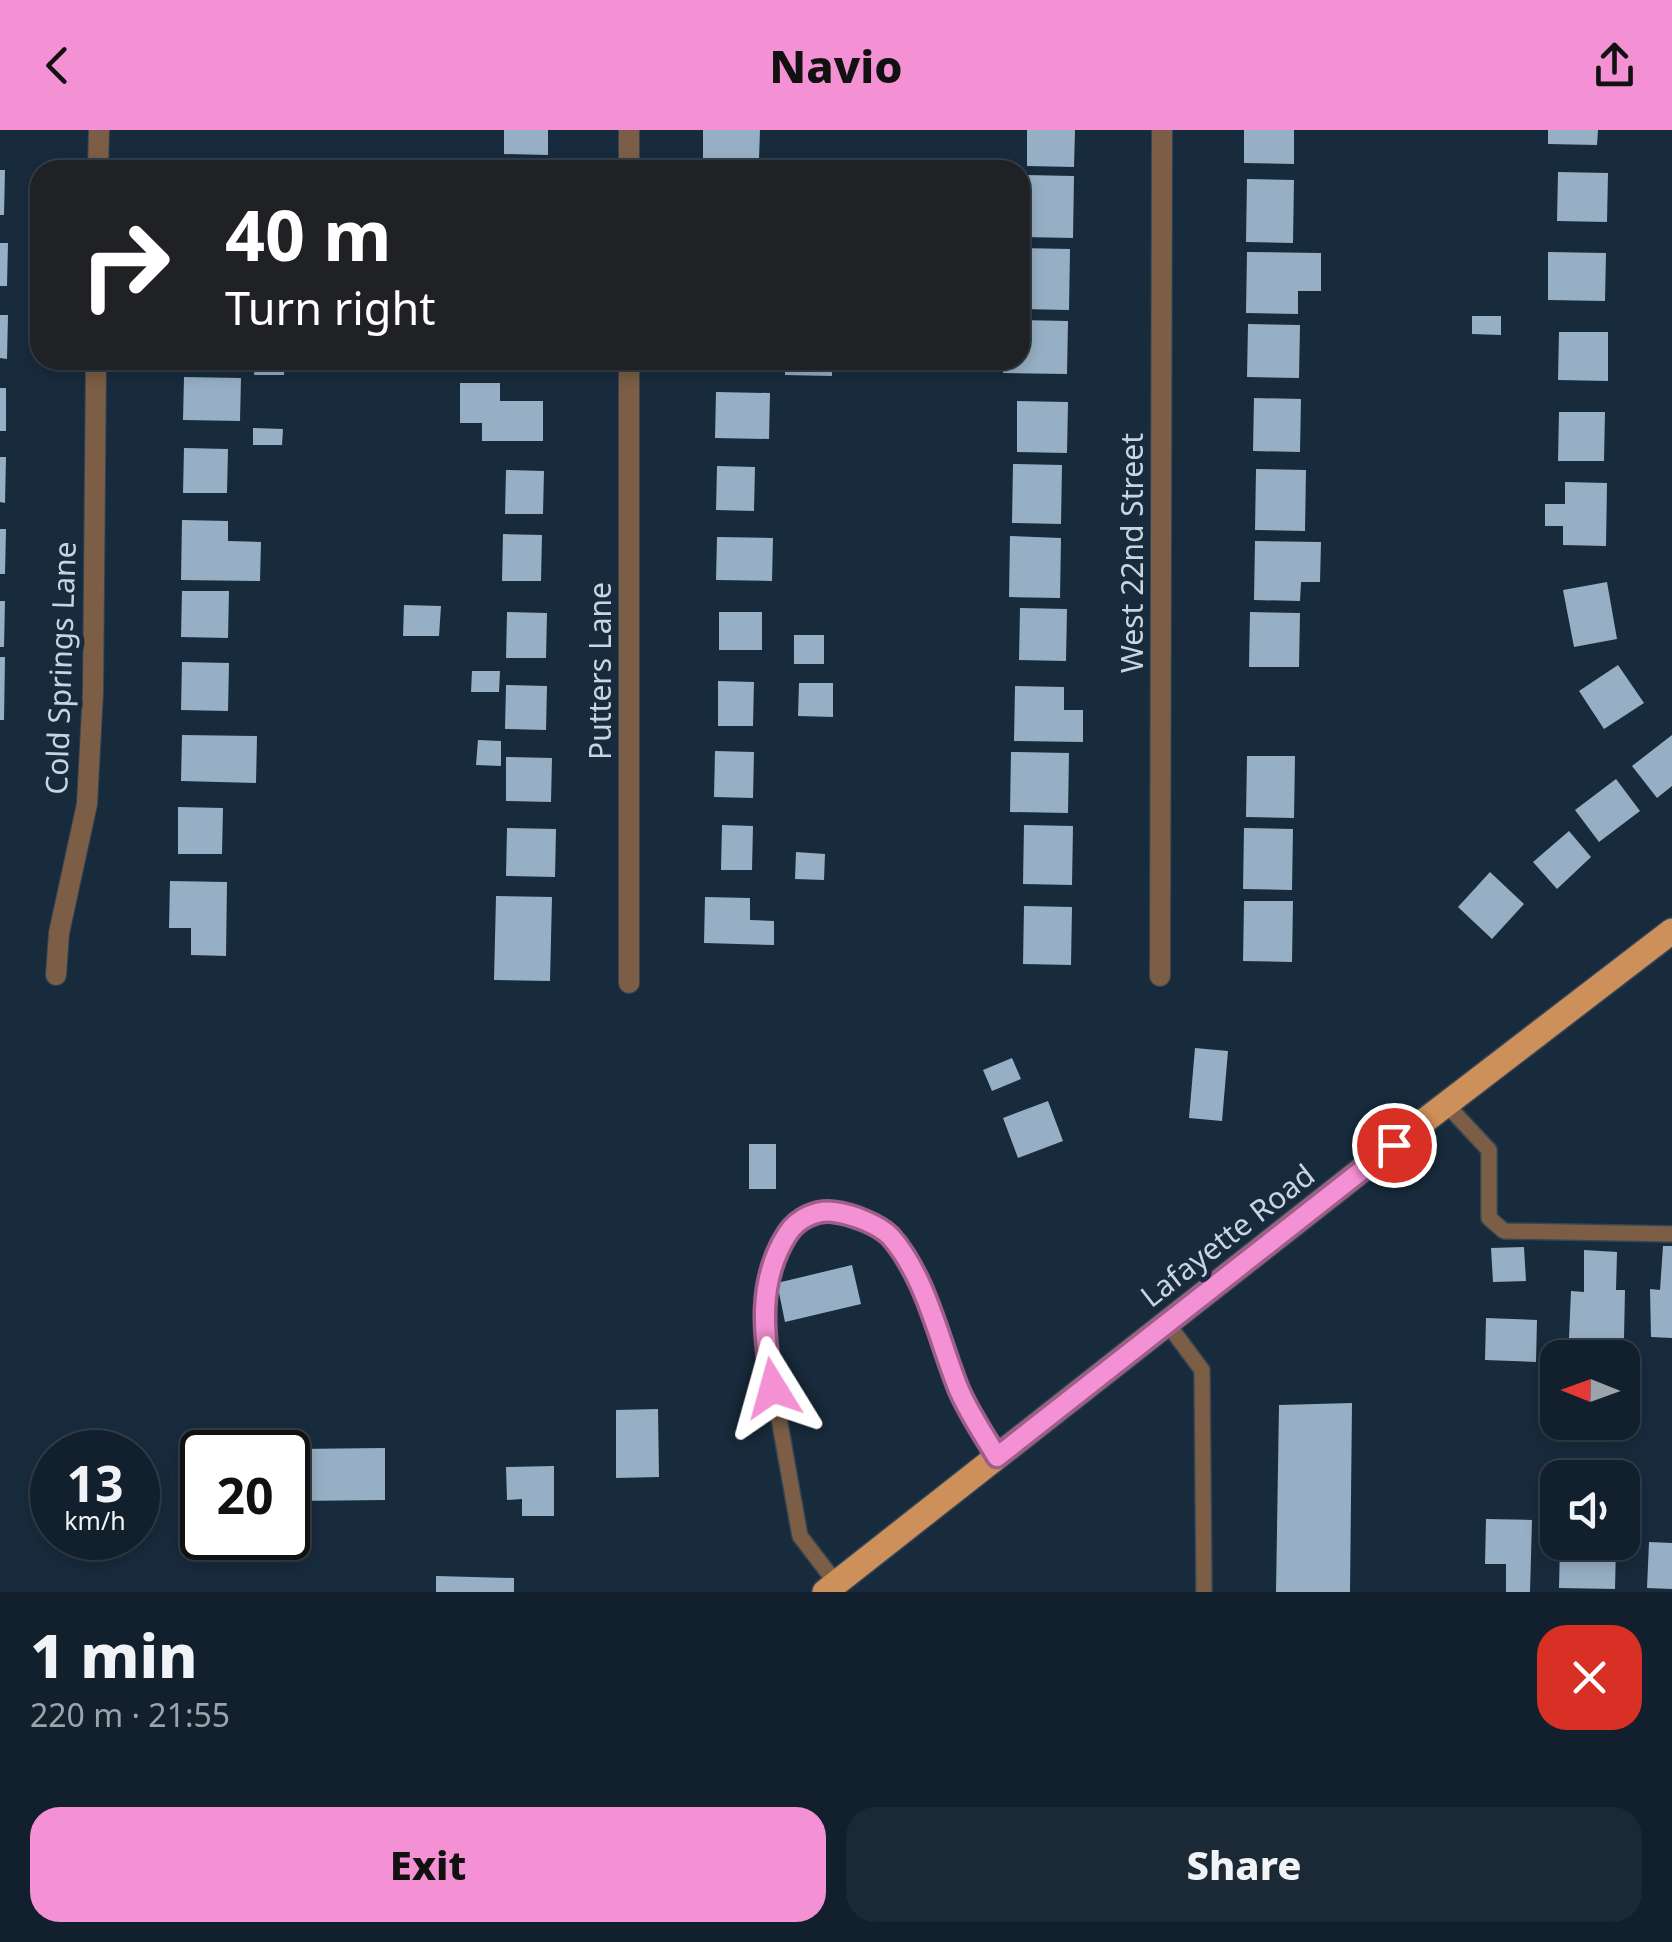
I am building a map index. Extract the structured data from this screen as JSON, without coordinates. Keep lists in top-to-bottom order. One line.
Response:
{"streets":{"main road":["Lafayette Road"],"street":["West 22nd Street","Cold Springs Lane","Putters Lane"]},"north":"left","page":{"header":"Navio","turn":["40 m","Turn right"],"speed":"13 km/h","limit":"20","heading":["1 min","220 m · 21:55"],"buttons":["Exit","Share"]}}
